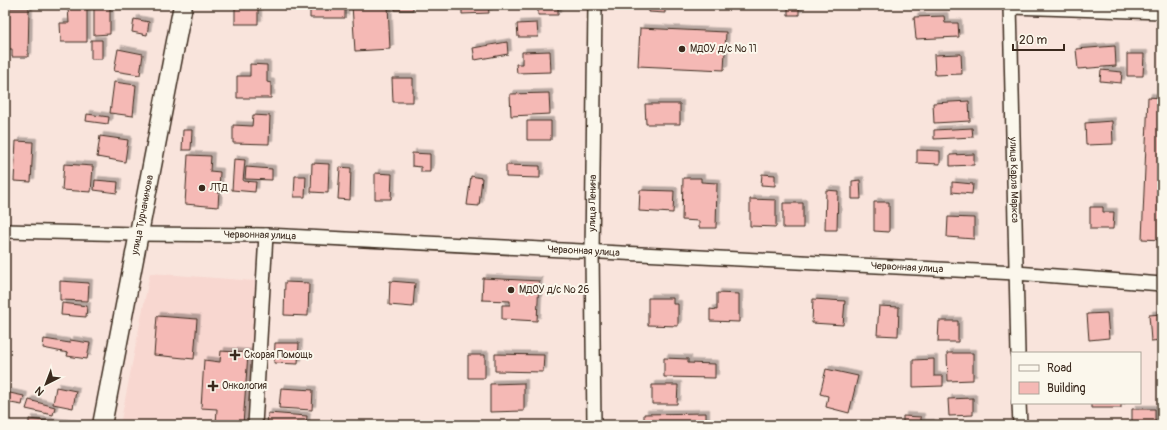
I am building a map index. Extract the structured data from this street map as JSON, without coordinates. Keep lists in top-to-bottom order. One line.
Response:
{"streets":{"street":["улица Карла Маркса","улица Ленина","улица Турчанинова","Червонная улица"]},"crossings":[["улица Карла Маркса","Червонная улица"],["улица Ленина","Червонная улица"],["улица Турчанинова","Червонная улица"]],"places":{"other":["МДОУ д/с № 11","ЛТД","МДОУ д/с № 26"],"health":["Скорая Помощь","Онкология"]},"legend":["Road","Building"],"scale_bar":"20 m","north":"bottom left"}
